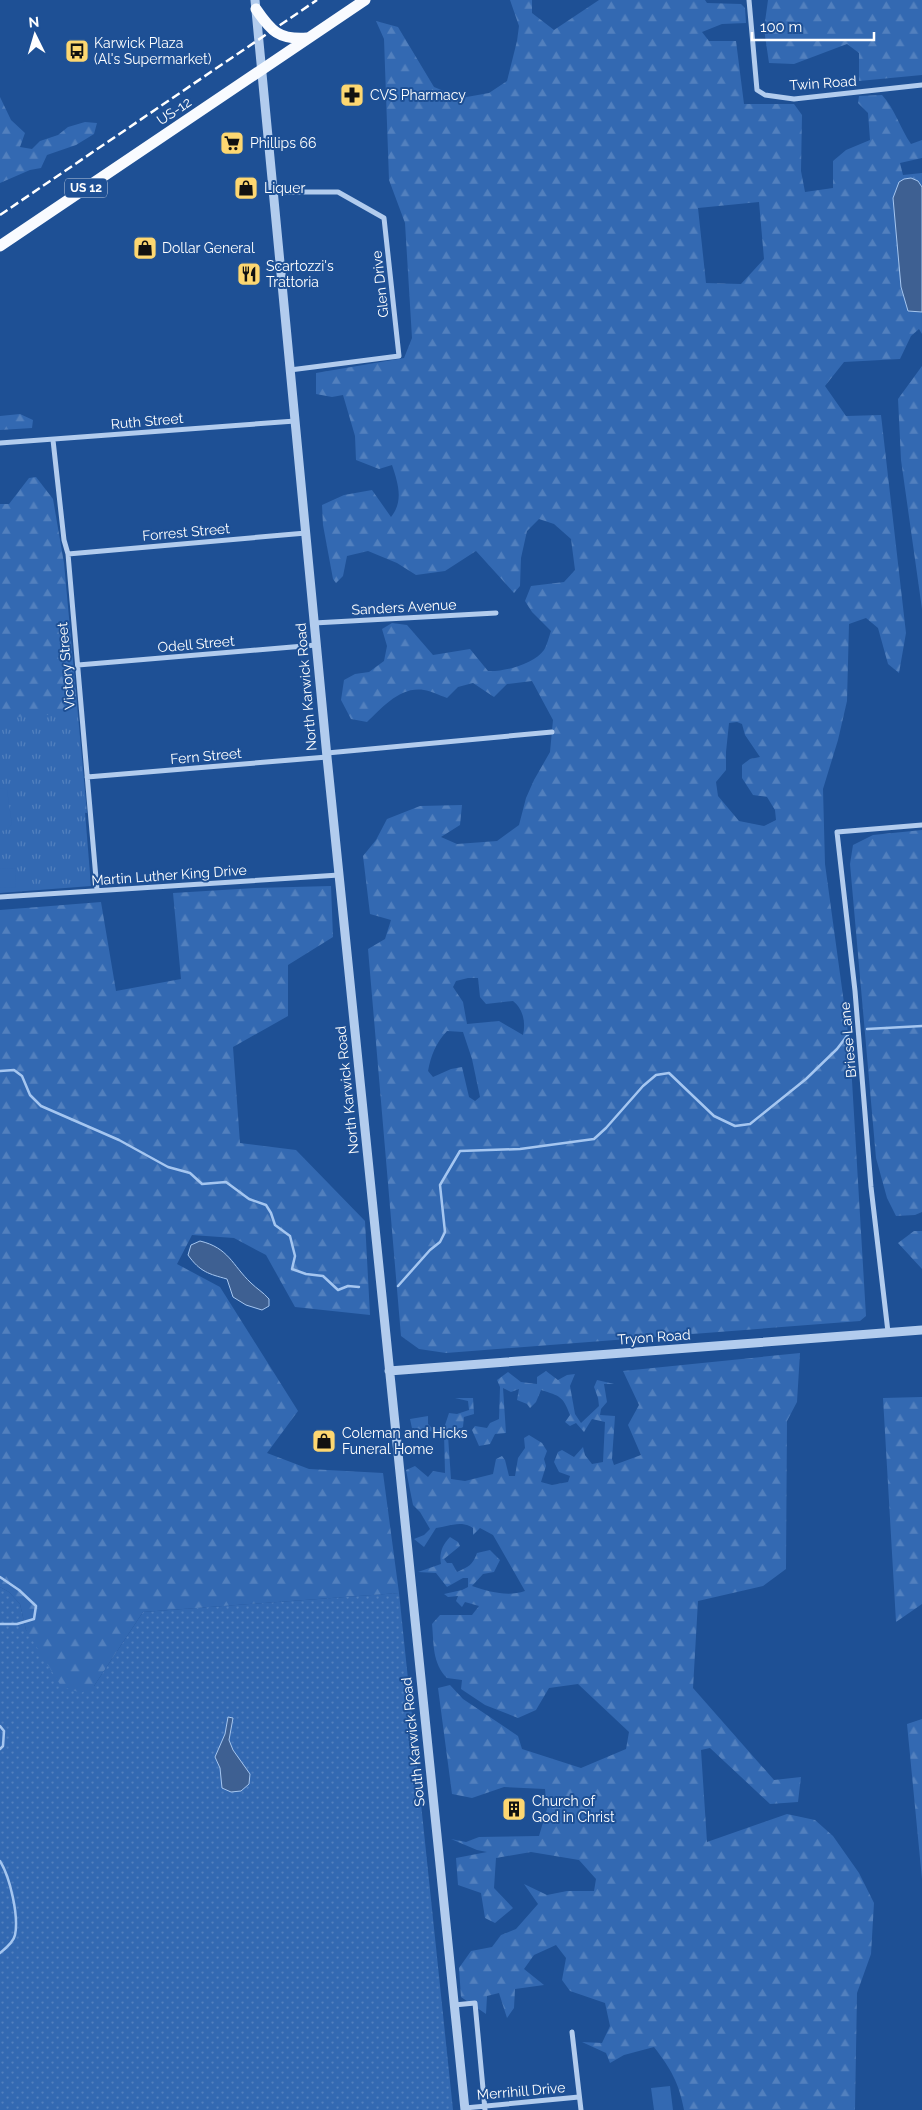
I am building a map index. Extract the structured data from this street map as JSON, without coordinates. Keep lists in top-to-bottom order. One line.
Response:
{"streets":{"main road":["US-12","US 12"],"street":["Twin Road","Glen Drive","Ruth Street","Forrest Street","Sanders Avenue","Odell Street","Victory Street","North Karwick Road","Fern Street","Martin Luther King Drive","Briese Lane","Tryon Road","South Karwick Road","Merrihill Drive"]},"crossings":[["US-12","North Karwick Road"],["Glen Drive","North Karwick Road"],["Ruth Street","Victory Street"],["Ruth Street","North Karwick Road"],["Forrest Street","Victory Street"],["Forrest Street","North Karwick Road"],["Sanders Avenue","North Karwick Road"],["Odell Street","Victory Street"],["Odell Street","North Karwick Road"],["Victory Street","Fern Street"],["Victory Street","Martin Luther King Drive"],["North Karwick Road","Fern Street"],["North Karwick Road","Martin Luther King Drive"],["North Karwick Road","Tryon Road"],["North Karwick Road","South Karwick Road"],["Briese Lane","Tryon Road"],["Tryon Road","South Karwick Road"],["South Karwick Road","Merrihill Drive"]],"places":{"bus stop":["Karwick Plaza (Al's Supermarket)"],"pharmacy":["CVS Pharmacy"],"supermarket":["Phillips 66"],"shop":["Liquer","Dollar General","Coleman and Hicks Funeral Home"],"restaurant":["Scartozzi's Trattoria"],"building":["Church of God in Christ"]},"scale_bar":"100 m","north":"top"}
